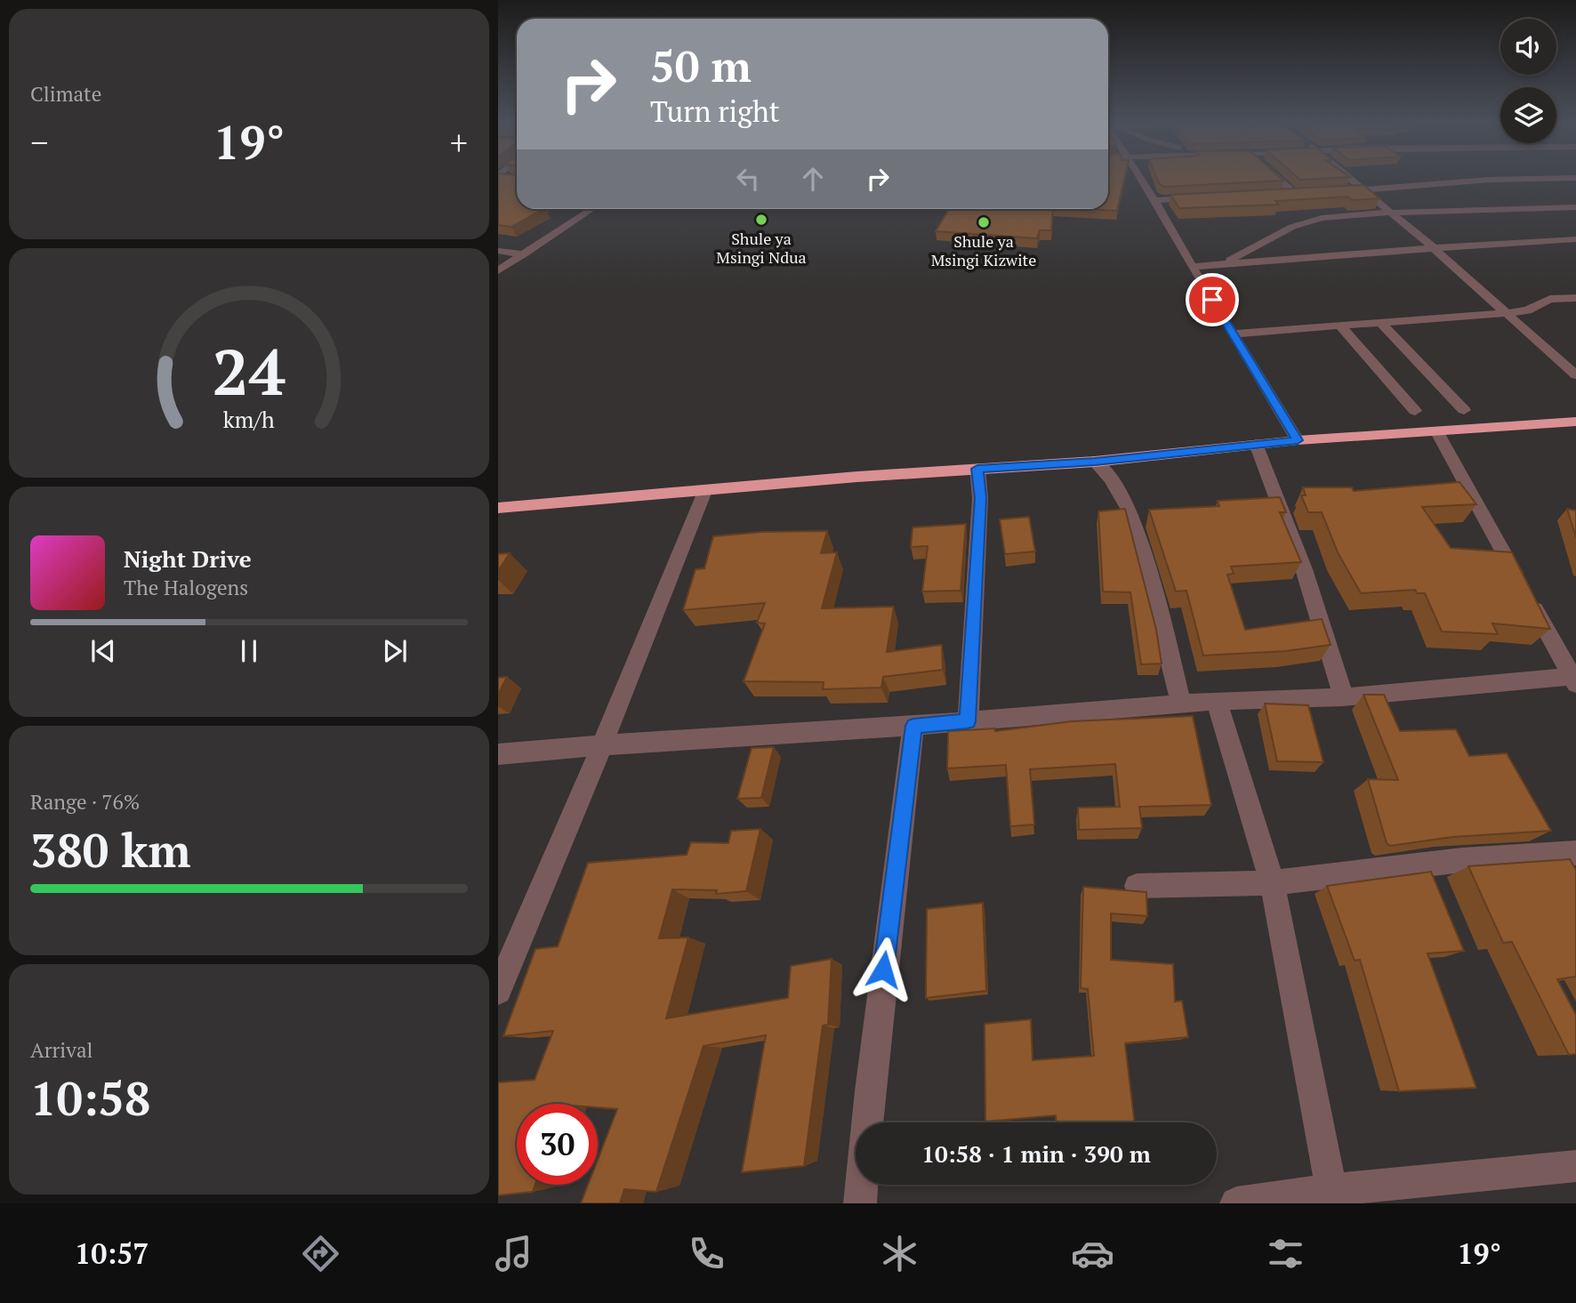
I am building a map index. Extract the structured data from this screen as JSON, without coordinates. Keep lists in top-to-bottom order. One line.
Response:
{"places":["Shule ya Msingi Ndua","Shule ya Msingi Kizwite"],"page":{"tile":["Climate",["Range · 76%","380 km"],["Arrival","10:58"]],"turn":["50 m","Turn right"],"heat":["−","19°","+"],"song":["Night Drive","The Halogens"],"limit":"30","trip":"10:58 · 1 min · 390 m","tabs":["10:57","19°"],"gauge":["24","km/h"]}}
